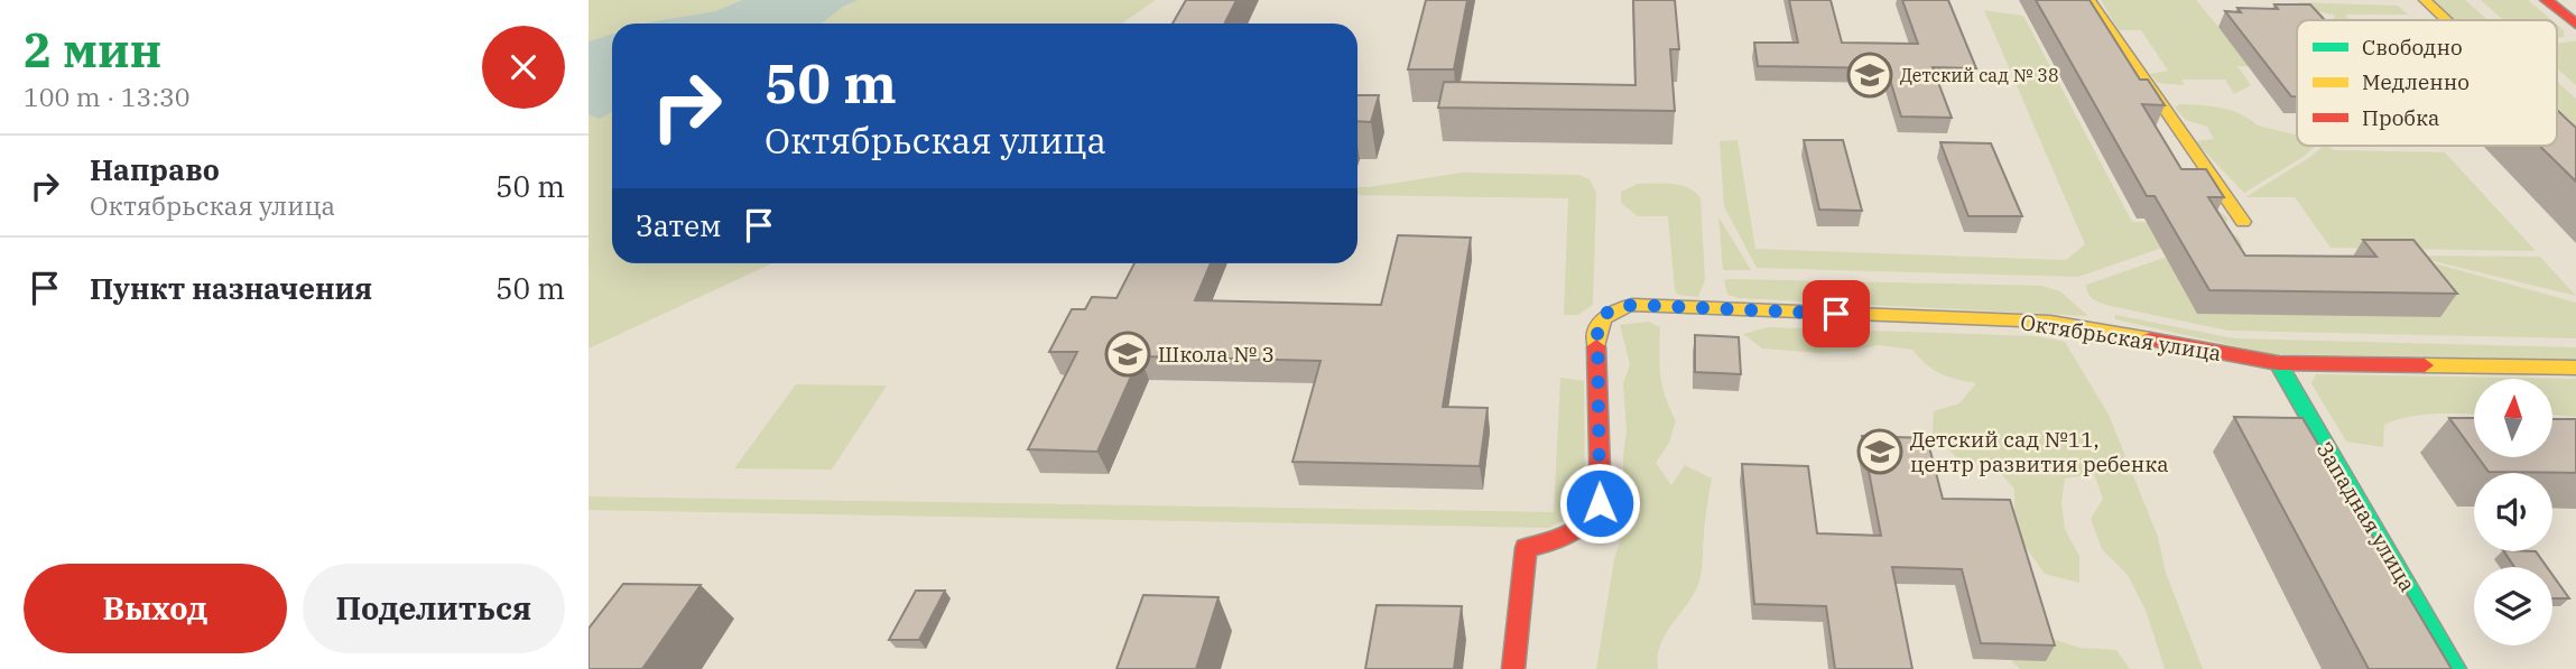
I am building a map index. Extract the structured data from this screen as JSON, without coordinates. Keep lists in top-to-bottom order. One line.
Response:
{"streets":{"street":["Октябрьская улица","Западная улица"]},"crossings":[["Октябрьская улица","Западная улица"]],"places":{"school or university":["Детский сад № 38","Школа № 3","Детский сад №11, центр развития ребенка"]},"legend":["Свободно","Медленно","Пробка"],"north":"top","page":{"heading":["2 мин","100 m · 13:30"],"turn":["50 m","Октябрьская улица"],"list":[{"name":"Направо","note":"Октябрьская улица","value":"50 m"},{"name":"Пункт назначения","value":"50 m"}],"then":"Затем","buttons":["Выход","Поделиться"]}}
